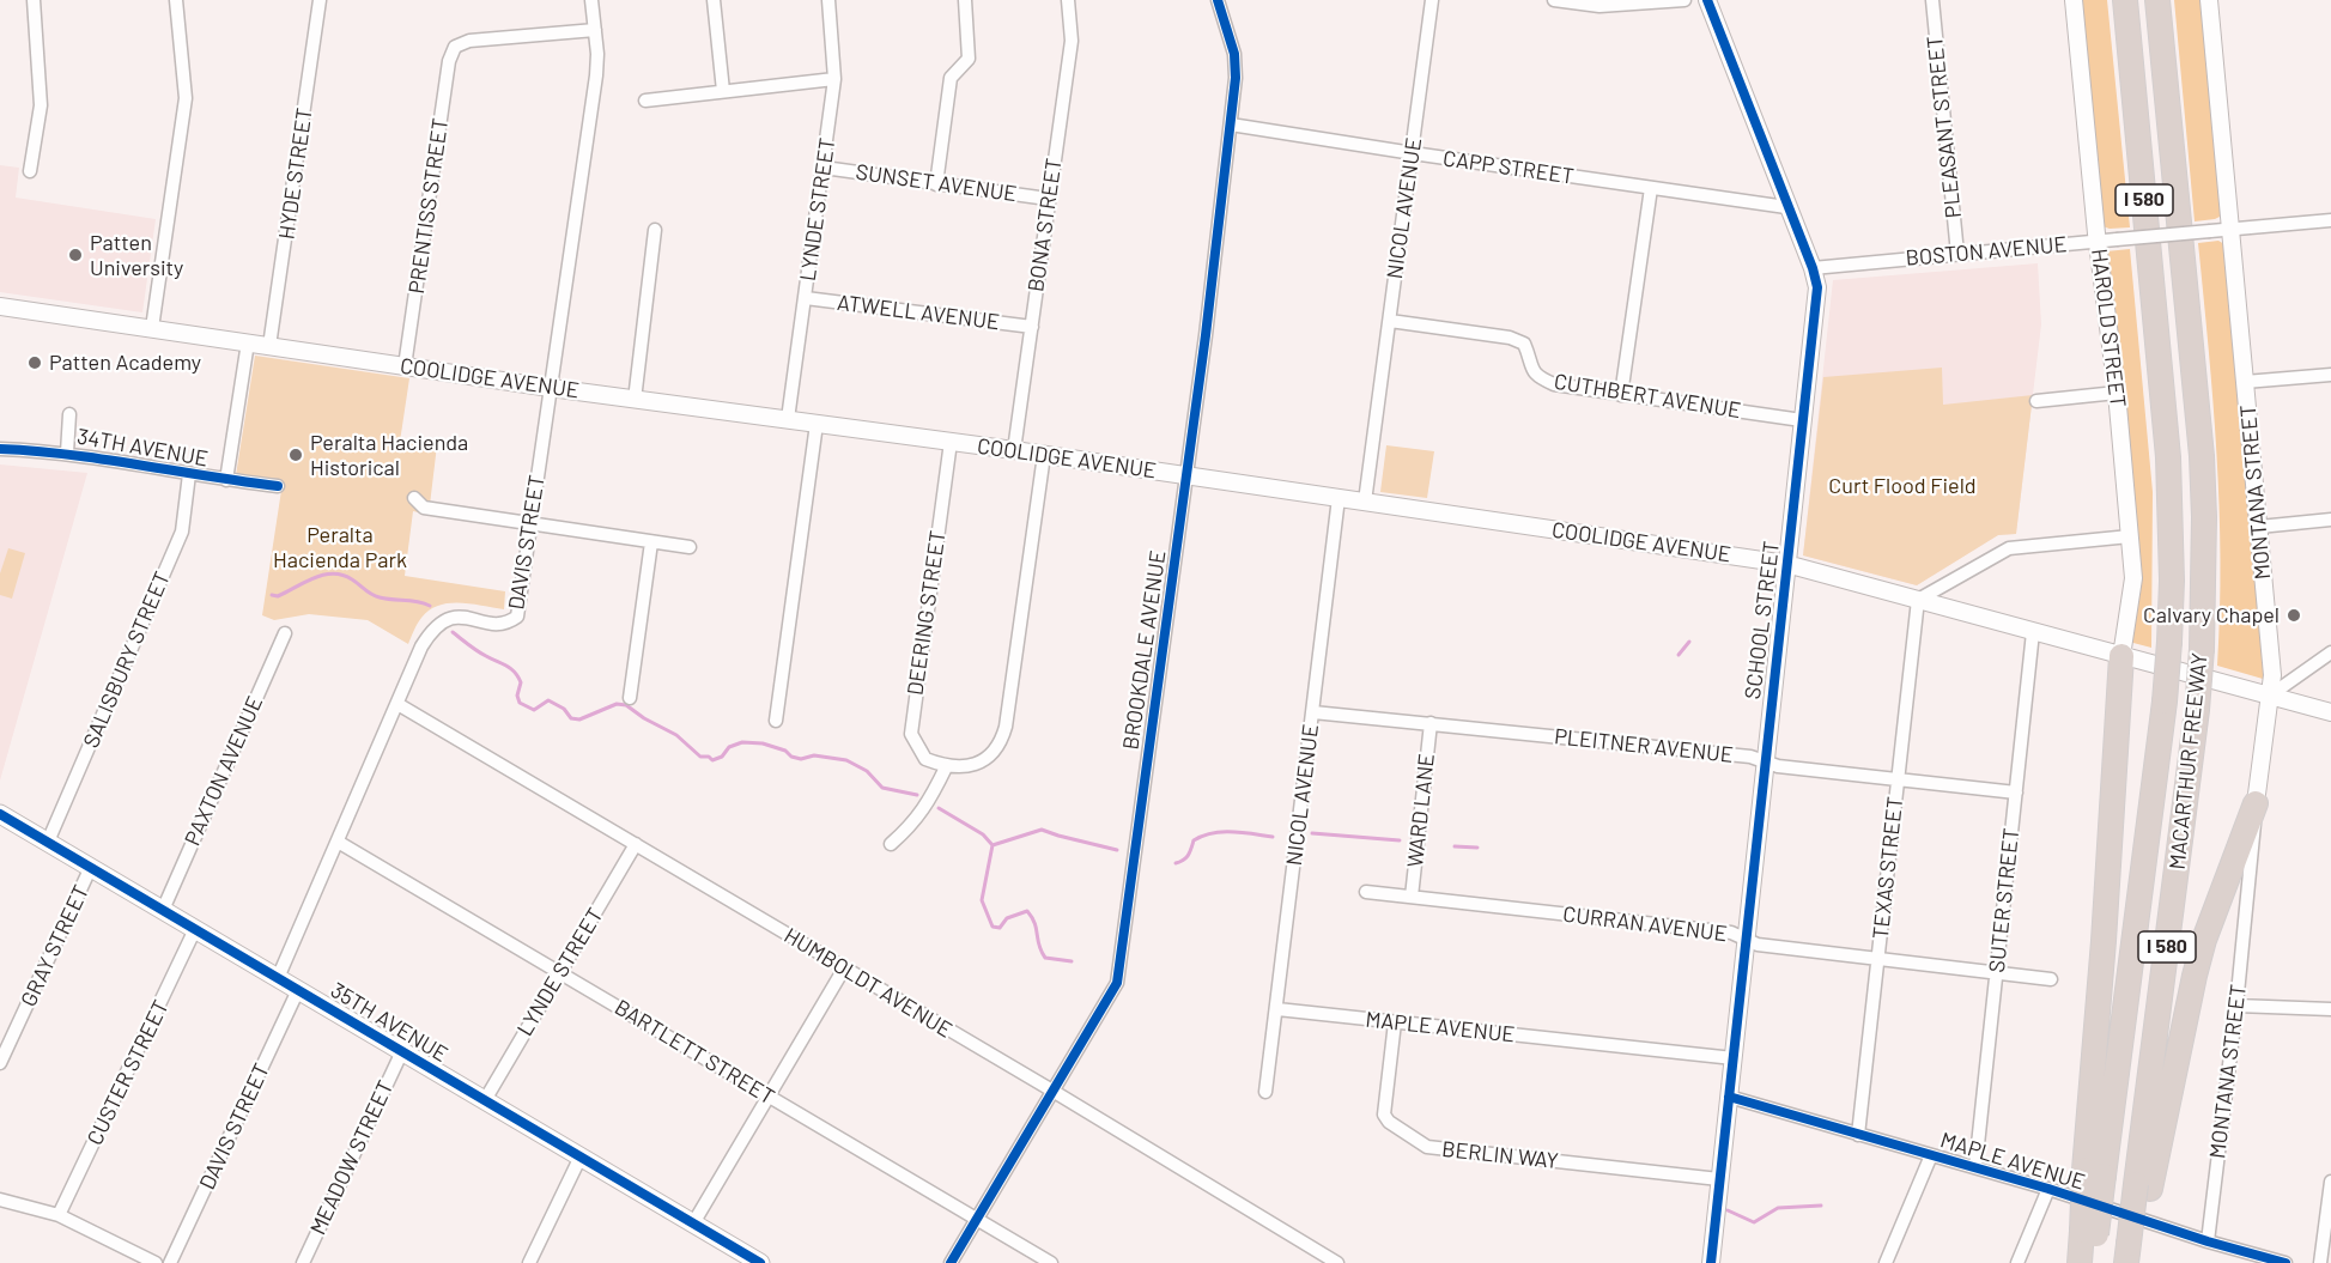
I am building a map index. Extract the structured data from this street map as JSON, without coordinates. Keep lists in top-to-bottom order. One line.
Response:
{"streets":{"highway":["I 580","MACARTHUR FREEWAY"],"main road":["35TH AVENUE"],"street":["PLEASANT STREET","CAPP STREET","HYDE STREET","SUNSET AVENUE","PRENTISS STREET","NICOL AVENUE","LYNDE STREET","BONA STREET","BOSTON AVENUE","ATWELL AVENUE","HAROLD STREET","COOLIDGE AVENUE","CUTHBERT AVENUE","34TH AVENUE","MONTANA STREET","DAVIS STREET","DEERING STREET","SCHOOL STREET","BROOKDALE AVENUE","SALISBURY STREET","PLEITNER AVENUE","PAXTON AVENUE","WARD LANE","TEXAS STREET","SUTER STREET","CURRAN AVENUE","GRAY STREET","HUMBOLDT AVENUE","MAPLE AVENUE","BARTLETT STREET","CUSTER STREET","BERLIN WAY","MEADOW STREET"]},"crossings":[["PLEASANT STREET","BOSTON AVENUE"],["CAPP STREET","NICOL AVENUE"],["CAPP STREET","SCHOOL STREET"],["CAPP STREET","BROOKDALE AVENUE"],["HYDE STREET","COOLIDGE AVENUE"],["SUNSET AVENUE","LYNDE STREET"],["SUNSET AVENUE","BONA STREET"],["PRENTISS STREET","COOLIDGE AVENUE"],["PRENTISS STREET","DAVIS STREET"],["NICOL AVENUE","COOLIDGE AVENUE"],["NICOL AVENUE","CUTHBERT AVENUE"],["NICOL AVENUE","PLEITNER AVENUE"],["NICOL AVENUE","MAPLE AVENUE"],["LYNDE STREET","ATWELL AVENUE"],["LYNDE STREET","COOLIDGE AVENUE"],["LYNDE STREET","HUMBOLDT AVENUE"],["LYNDE STREET","35TH AVENUE"],["LYNDE STREET","BARTLETT STREET"],["BONA STREET","ATWELL AVENUE"],["BONA STREET","COOLIDGE AVENUE"],["BOSTON AVENUE","HAROLD STREET"],["BOSTON AVENUE","MONTANA STREET"],["BOSTON AVENUE","SCHOOL STREET"],["HAROLD STREET","COOLIDGE AVENUE"],["COOLIDGE AVENUE","MONTANA STREET"],["COOLIDGE AVENUE","DAVIS STREET"],["COOLIDGE AVENUE","DEERING STREET"],["COOLIDGE AVENUE","SCHOOL STREET"],["COOLIDGE AVENUE","BROOKDALE AVENUE"],["COOLIDGE AVENUE","TEXAS STREET"],["COOLIDGE AVENUE","SUTER STREET"],["CUTHBERT AVENUE","SCHOOL STREET"],["34TH AVENUE","SALISBURY STREET"],["MONTANA STREET","MAPLE AVENUE"],["DAVIS STREET","HUMBOLDT AVENUE"],["DAVIS STREET","35TH AVENUE"],["DAVIS STREET","BARTLETT STREET"],["SCHOOL STREET","PLEITNER AVENUE"],["SCHOOL STREET","CURRAN AVENUE"],["SCHOOL STREET","MAPLE AVENUE"],["SCHOOL STREET","BERLIN WAY"],["BROOKDALE AVENUE","HUMBOLDT AVENUE"],["BROOKDALE AVENUE","BARTLETT STREET"],["SALISBURY STREET","35TH AVENUE"],["PLEITNER AVENUE","WARD LANE"],["PLEITNER AVENUE","TEXAS STREET"],["PLEITNER AVENUE","SUTER STREET"],["PAXTON AVENUE","35TH AVENUE"],["WARD LANE","CURRAN AVENUE"],["TEXAS STREET","CURRAN AVENUE"],["TEXAS STREET","MAPLE AVENUE"],["SUTER STREET","CURRAN AVENUE"],["SUTER STREET","MAPLE AVENUE"],["GRAY STREET","35TH AVENUE"],["35TH AVENUE","CUSTER STREET"],["35TH AVENUE","MEADOW STREET"],["MAPLE AVENUE","BERLIN WAY"]],"parks":["Curt Flood Field","Peralta Hacienda Park"],"places":["Patten University","Patten Academy","Peralta Hacienda Historical","Calvary Chapel"]}
